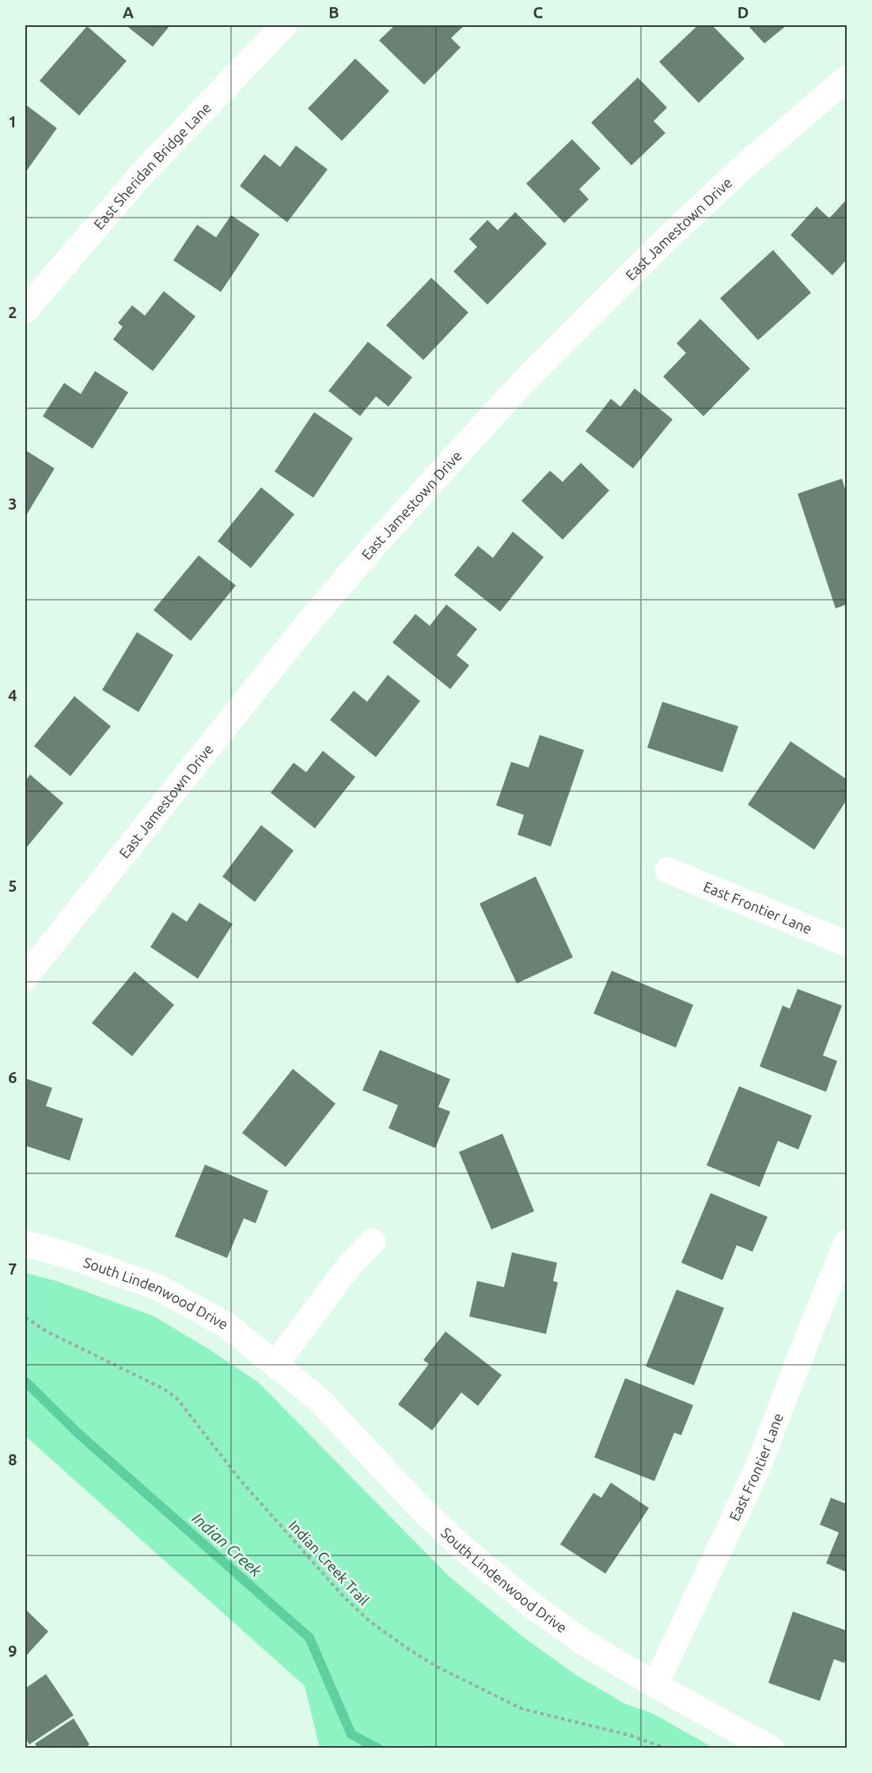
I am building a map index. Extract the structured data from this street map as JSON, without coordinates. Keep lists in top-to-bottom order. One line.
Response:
{"streets":{"street":["East Sheridan Bridge Lane","East Jamestown Drive","East Frontier Lane","South Lindenwood Drive"],"path":["Indian Creek Trail"]},"crossings":[["East Frontier Lane","South Lindenwood Drive"]],"water":["Indian Creek"],"grid":{"columns":["A","B","C","D"],"rows":["1","2","3","4","5","6","7","8","9"]}}
